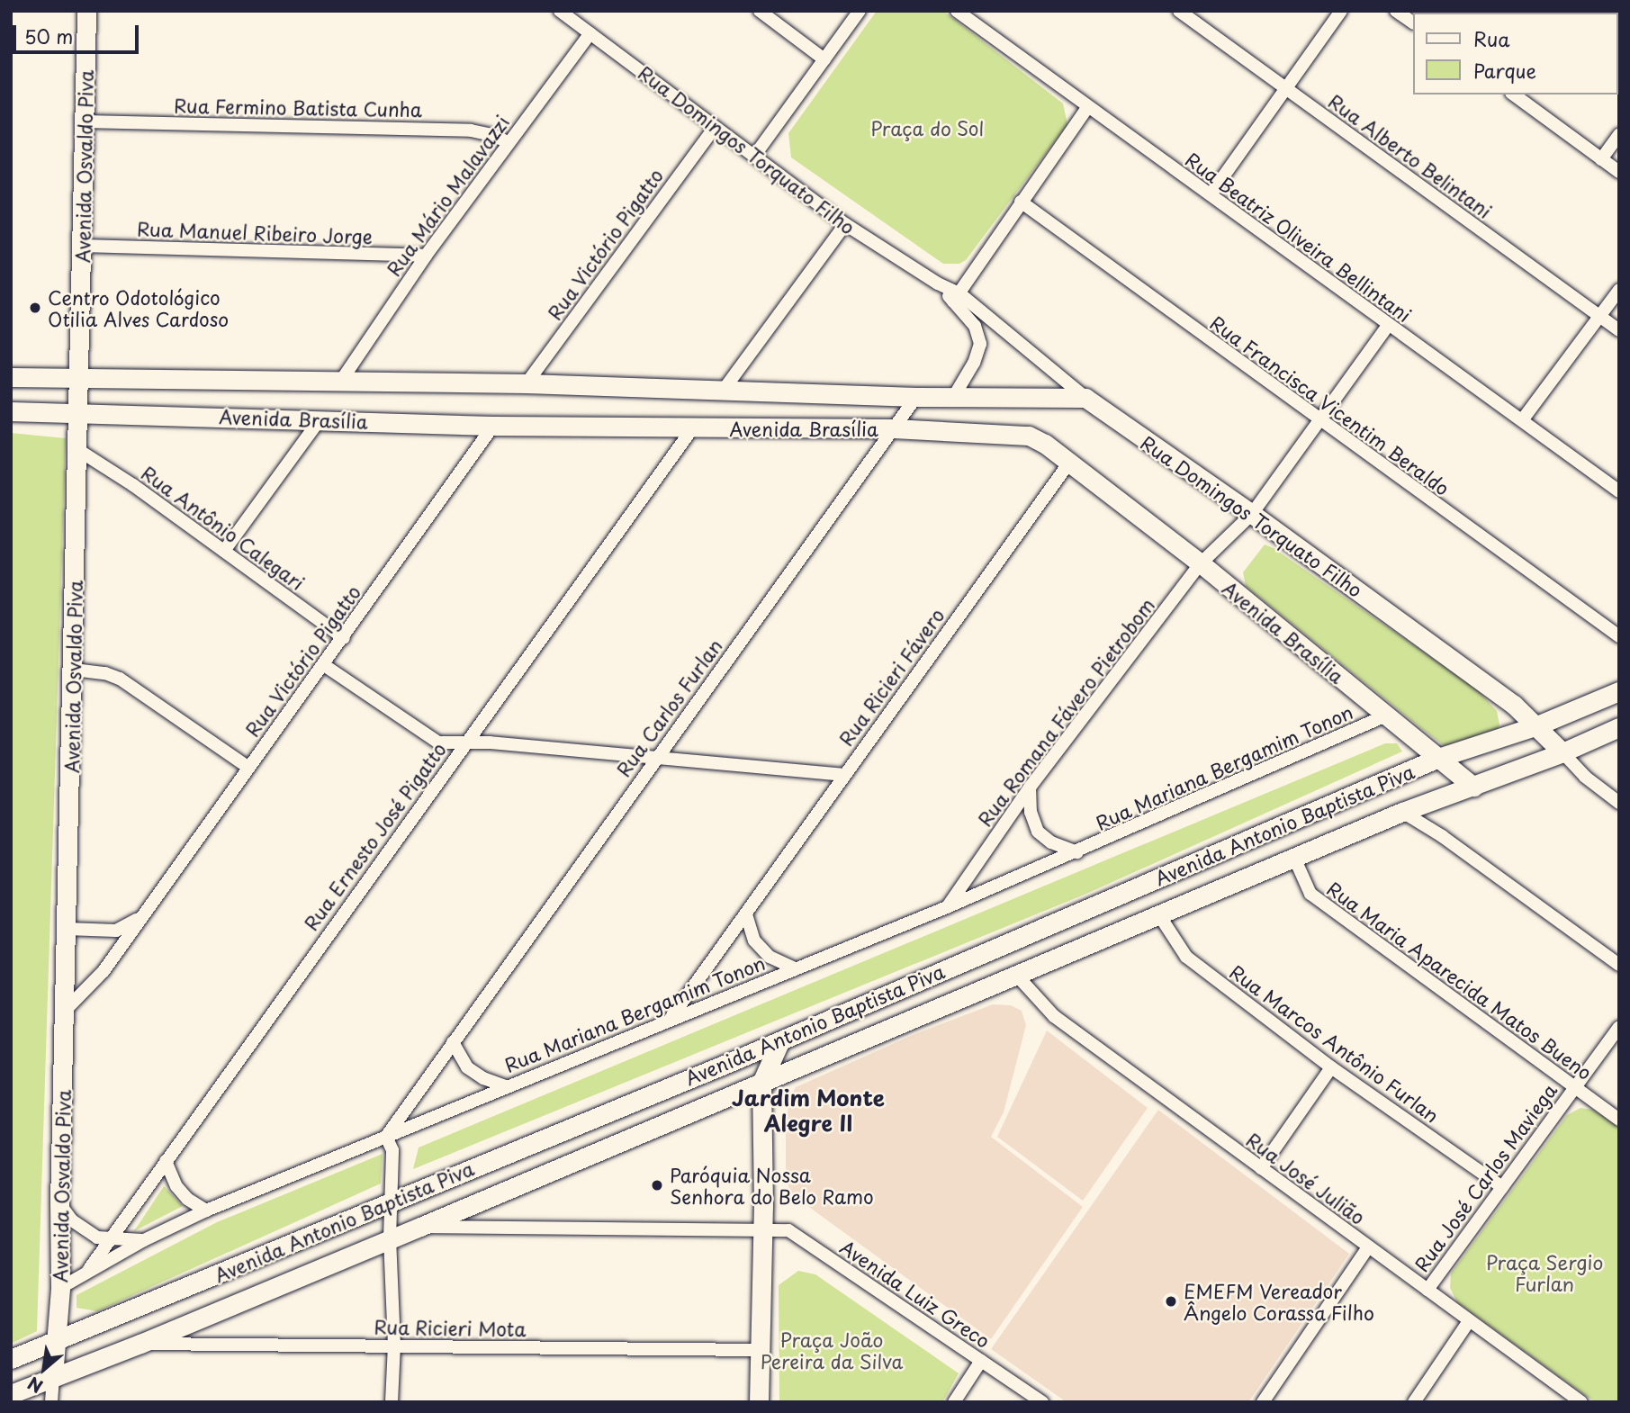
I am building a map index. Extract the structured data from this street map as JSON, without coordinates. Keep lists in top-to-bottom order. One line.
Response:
{"streets":{"main road":["Rua Domingos Torquato Filho","Avenida Osvaldo Piva","Avenida Brasília","Avenida Antonio Baptista Piva"],"street":["Rua Fermino Batista Cunha","Rua Alberto Belintani","Rua Mário Malavazzi","Rua Manuel Ribeiro Jorge","Rua Beatriz Oliveira Bellintani","Rua Victório Pigatto","Rua Francisca Vicentim Beraldo","Rua Antônio Calegari","Rua Ricieri Fávero","Rua Carlos Furlan","Rua Romana Fávero Pietrobom","Rua Mariana Bergamim Tonon","Rua Ernesto José Pigatto","Rua Maria Aparecida Matos Bueno","Rua Marcos Antônio Furlan","Rua José Carlos Maviega","Rua José Julião","Avenida Luiz Greco","Rua Ricieri Mota"]},"crossings":[["Rua Fermino Batista Cunha","Avenida Osvaldo Piva"],["Rua Fermino Batista Cunha","Rua Mário Malavazzi"],["Rua Domingos Torquato Filho","Rua Mário Malavazzi"],["Rua Domingos Torquato Filho","Rua Victório Pigatto"],["Rua Domingos Torquato Filho","Avenida Brasília"],["Rua Domingos Torquato Filho","Rua Romana Fávero Pietrobom"],["Rua Domingos Torquato Filho","Avenida Antonio Baptista Piva"],["Avenida Osvaldo Piva","Rua Manuel Ribeiro Jorge"],["Avenida Osvaldo Piva","Rua Victório Pigatto"],["Avenida Osvaldo Piva","Avenida Brasília"],["Avenida Osvaldo Piva","Rua Antônio Calegari"],["Avenida Osvaldo Piva","Rua Mariana Bergamim Tonon"],["Avenida Osvaldo Piva","Avenida Antonio Baptista Piva"],["Rua Mário Malavazzi","Rua Manuel Ribeiro Jorge"],["Rua Mário Malavazzi","Avenida Brasília"],["Rua Beatriz Oliveira Bellintani","Rua Romana Fávero Pietrobom"],["Rua Victório Pigatto","Avenida Brasília"],["Rua Victório Pigatto","Rua Antônio Calegari"],["Rua Francisca Vicentim Beraldo","Rua Romana Fávero Pietrobom"],["Avenida Brasília","Rua Ricieri Fávero"],["Avenida Brasília","Rua Carlos Furlan"],["Avenida Brasília","Rua Romana Fávero Pietrobom"],["Avenida Brasília","Rua Mariana Bergamim Tonon"],["Avenida Brasília","Avenida Antonio Baptista Piva"],["Avenida Brasília","Rua Ernesto José Pigatto"],["Rua Ricieri Fávero","Rua Mariana Bergamim Tonon"],["Rua Carlos Furlan","Rua Mariana Bergamim Tonon"],["Rua Romana Fávero Pietrobom","Rua Mariana Bergamim Tonon"],["Rua Mariana Bergamim Tonon","Rua Ernesto José Pigatto"],["Avenida Antonio Baptista Piva","Rua Maria Aparecida Matos Bueno"],["Avenida Antonio Baptista Piva","Rua Marcos Antônio Furlan"],["Avenida Antonio Baptista Piva","Rua José Julião"],["Avenida Antonio Baptista Piva","Avenida Luiz Greco"],["Avenida Antonio Baptista Piva","Rua Ricieri Mota"],["Rua Maria Aparecida Matos Bueno","Rua José Carlos Maviega"],["Rua Marcos Antônio Furlan","Rua José Carlos Maviega"],["Rua José Carlos Maviega","Rua José Julião"]],"districts":["Jardim Monte Alegre II"],"parks":["Praça do Sol","Praça Sergio Furlan","Praça João Pereira da Silva"],"places":["Centro Odotológico Otilia Alves Cardoso","Paróquia Nossa Senhora do Belo Ramo","EMEFM Vereador Ângelo Corassa Filho"],"legend":["Rua","Parque"],"scale_bar":"50 m","north":"bottom left"}
